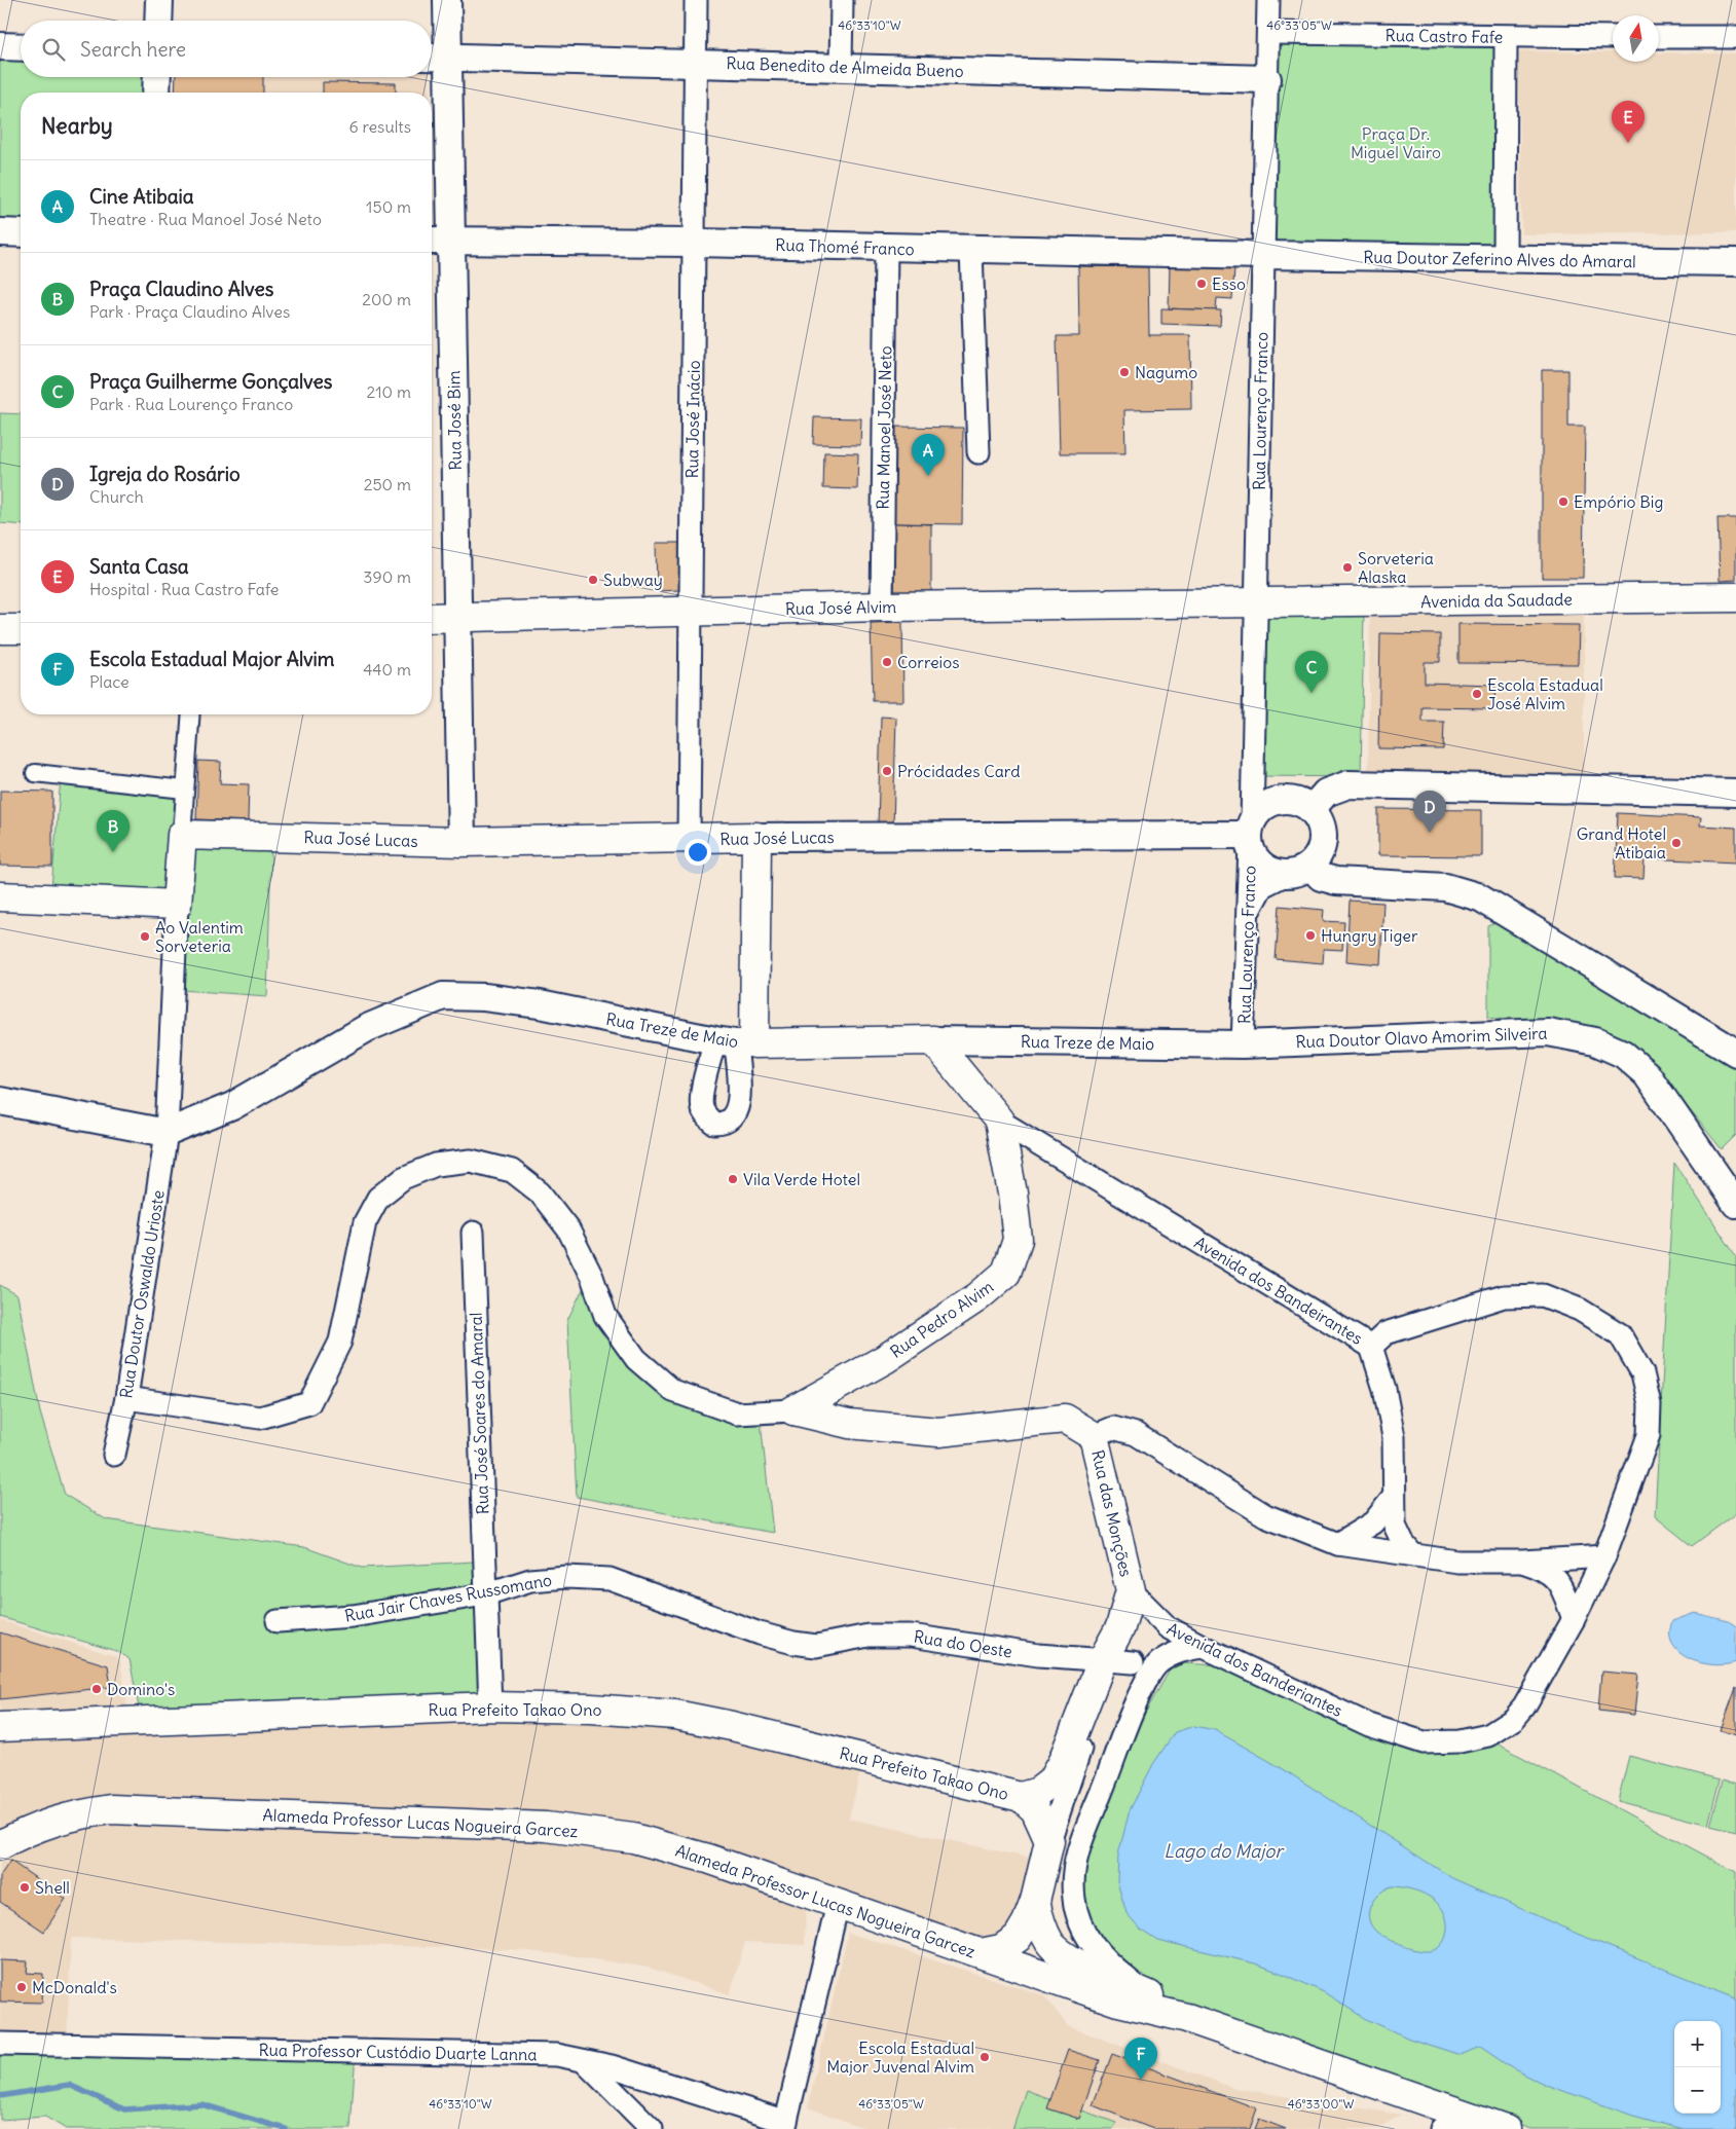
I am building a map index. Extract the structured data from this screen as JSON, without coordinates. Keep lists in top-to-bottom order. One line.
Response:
{"streets":{"main road":["Avenida da Saudade","Rua José Alvim","Rua José Lucas","Rua Treze de Maio","Avenida dos Bandeirantes","Rua Pedro Alvim","Rua das Monções","Rua Prefeito Takao Ono","Alameda Professor Lucas Nogueira Garcez"],"street":["Rua Castro Fafe","Rua Benedito de Almeida Bueno","Rua Thomé Franco","Rua Doutor Zeferino Alves do Amaral","Rua Lourenço Franco","Rua José Inácio","Rua José Bim","Rua Manoel José Neto","Rua Doutor Olavo Amorim Silveira","Rua Doutor Oswaldo Urioste","Rua José Soares do Amaral","Rua Jair Chaves Russomano","Rua do Oeste","Avenida dos Banderiantes","Rua Professor Custódio Duarte Lanna"]},"crossings":[["Rua Castro Fafe","Rua Lourenço Franco"],["Rua Benedito de Almeida Bueno","Rua Lourenço Franco"],["Rua Benedito de Almeida Bueno","Rua José Inácio"],["Rua Benedito de Almeida Bueno","Rua José Bim"],["Rua Thomé Franco","Rua Doutor Zeferino Alves do Amaral"],["Rua Thomé Franco","Rua Lourenço Franco"],["Rua Thomé Franco","Rua José Inácio"],["Rua Thomé Franco","Rua José Bim"],["Rua Thomé Franco","Rua Manoel José Neto"],["Rua Doutor Zeferino Alves do Amaral","Rua Lourenço Franco"],["Rua Lourenço Franco","Avenida da Saudade"],["Rua Lourenço Franco","Rua José Alvim"],["Rua Lourenço Franco","Rua José Lucas"],["Rua Lourenço Franco","Rua Treze de Maio"],["Rua Lourenço Franco","Rua Doutor Olavo Amorim Silveira"],["Rua José Inácio","Rua José Alvim"],["Rua José Inácio","Rua José Lucas"],["Rua José Bim","Rua José Alvim"],["Rua José Bim","Rua José Lucas"],["Rua Manoel José Neto","Rua José Alvim"],["Avenida da Saudade","Rua José Alvim"],["Rua Treze de Maio","Rua Doutor Olavo Amorim Silveira"],["Rua Treze de Maio","Avenida dos Bandeirantes"],["Rua Treze de Maio","Rua Doutor Oswaldo Urioste"],["Avenida dos Bandeirantes","Rua Pedro Alvim"],["Avenida dos Bandeirantes","Avenida dos Banderiantes"],["Rua José Soares do Amaral","Rua Jair Chaves Russomano"],["Rua José Soares do Amaral","Rua Prefeito Takao Ono"],["Rua das Monções","Avenida dos Banderiantes"],["Rua Jair Chaves Russomano","Rua do Oeste"]],"water":["Lago do Major"],"parks":["Praça Dr. Miguel Vairo"],"places":["Esso","Nagumo","Empório Big","Sorveteria Alaska","Subway","Correios","Escola Estadual José Alvim","Prócidades Card","Grand Hotel Atibaia","Hungry Tiger","Ao Valentim Sorveteria","Vila Verde Hotel","Domino's","Shell","McDonald's","Escola Estadual Major Juvenal Alvim"],"north":"top","page":{"search":"Search here","heading":["Nearby","6 results"],"pins":["E","A","C","D","B","F"],"list":[{"mark":"A","name":"Cine Atibaia","note":"Theatre · Rua Manoel José Neto","value":"150 m"},{"mark":"B","name":"Praça Claudino Alves","note":"Park · Praça Claudino Alves","value":"200 m"},{"mark":"C","name":"Praça Guilherme Gonçalves","note":"Park · Rua Lourenço Franco","value":"210 m"},{"mark":"D","name":"Igreja do Rosário","note":"Church","value":"250 m"},{"mark":"E","name":"Santa Casa","note":"Hospital · Rua Castro Fafe","value":"390 m"},{"mark":"F","name":"Escola Estadual Major Alvim","note":"Place","value":"440 m"}],"map_buttons":["+","−"]},"coordinates":["46°33'10\"W","46°33'05\"W","46°33'00\"W"]}
